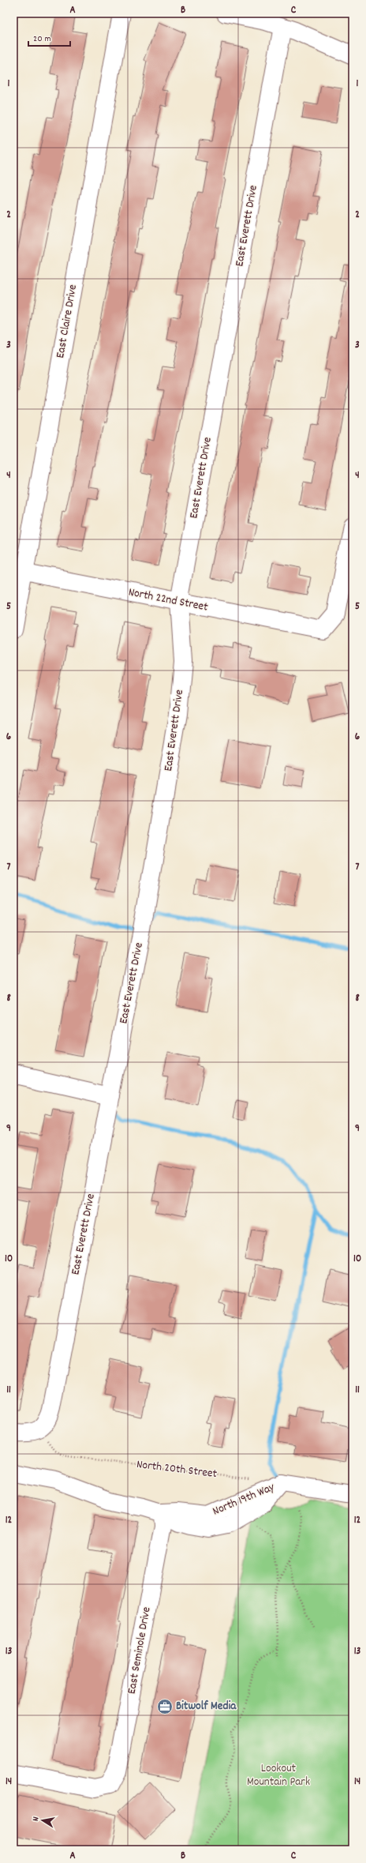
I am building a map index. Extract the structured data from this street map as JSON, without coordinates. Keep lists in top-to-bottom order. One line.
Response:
{"streets":{"street":["East Everett Drive","East Claire Drive","North 22nd Street","North 19th Way","East Seminole Drive"],"path":["North 20th Street"]},"crossings":[["East Everett Drive","North 22nd Street"],["East Everett Drive","North 20th Street"],["East Claire Drive","North 22nd Street"],["North 19th Way","East Seminole Drive"]],"parks":["Lookout Mountain Park"],"places":{"office":["Bitwolf Media"]},"scale_bar":"20 m","north":"left","grid":{"columns":["A","B","C"],"rows":["1","2","3","4","5","6","7","8","9","10","11","12","13","14"]}}
